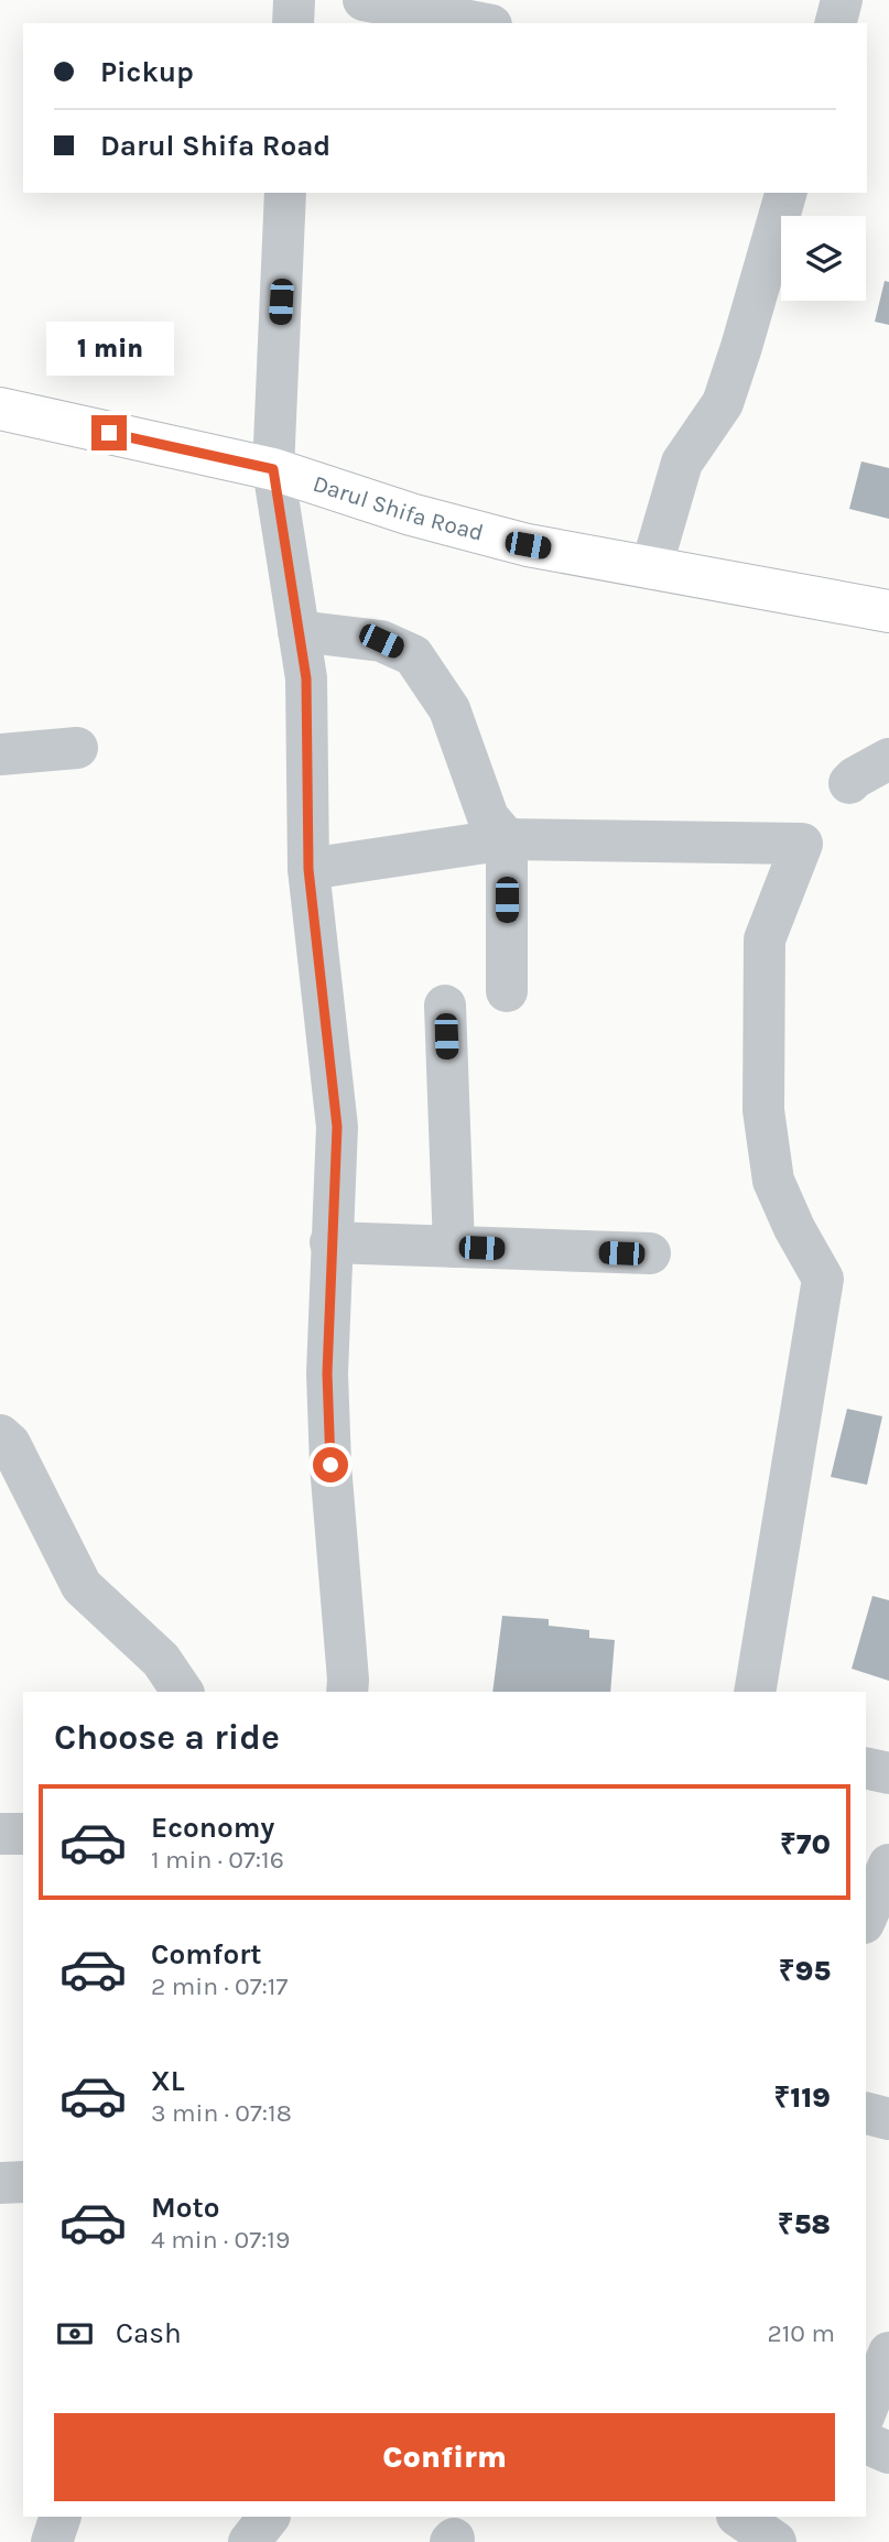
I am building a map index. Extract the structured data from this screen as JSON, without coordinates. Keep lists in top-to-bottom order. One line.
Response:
{"streets":{"highway":["Darul Shifa Road"]},"page":{"banner":["Pickup","Darul Shifa Road"],"bubble":"1 min","heading":"Choose a ride","list":[{"name":"Economy","note":"1 min · 07:16","value":"₹70"},{"name":"Comfort","note":"2 min · 07:17","value":"₹95"},{"name":"XL","note":"3 min · 07:18","value":"₹119"},{"name":"Moto","note":"4 min · 07:19","value":"₹58"}],"pay":["Cash","210 m"],"buttons":"Confirm"}}
